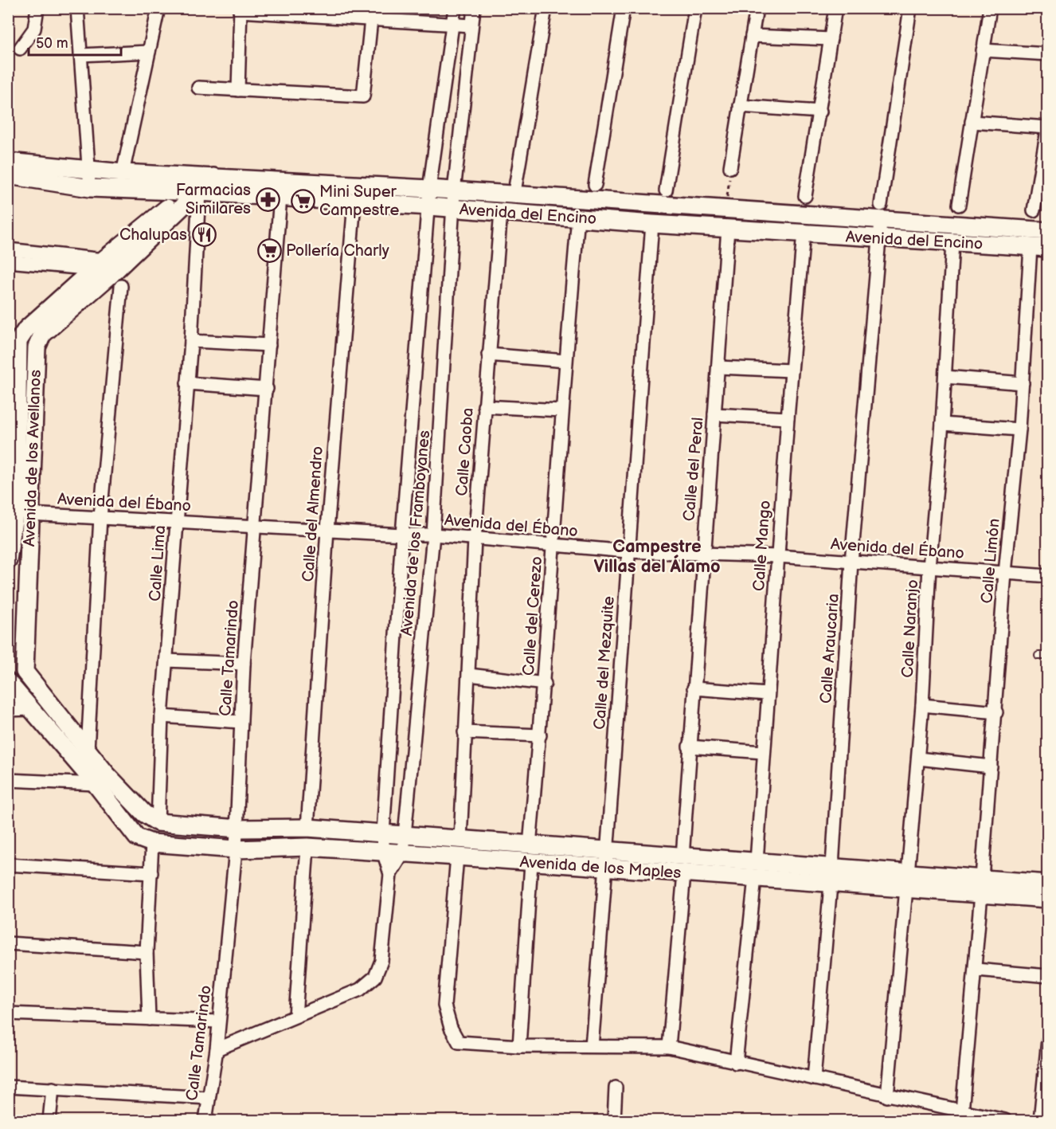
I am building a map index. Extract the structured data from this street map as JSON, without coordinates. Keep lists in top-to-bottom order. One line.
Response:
{"streets":{"street":["Avenida del Encino","Calle Caoba","Avenida de los Avellanos","Calle del Peral","Avenida del Ébano","Calle del Almendro","Avenida de los Framboyanes","Calle Mango","Calle Limón","Calle Lima","Calle del Cerezo","Calle Naranjo","Calle Araucaria","Calle Tamarindo","Calle del Mezquite","Avenida de los Maples"]},"crossings":[["Avenida del Encino","Calle Caoba"],["Avenida del Encino","Avenida de los Avellanos"],["Avenida del Encino","Calle del Peral"],["Avenida del Encino","Calle del Almendro"],["Avenida del Encino","Avenida de los Framboyanes"],["Avenida del Encino","Calle Mango"],["Avenida del Encino","Calle Limón"],["Avenida del Encino","Calle Lima"],["Avenida del Encino","Calle del Cerezo"],["Avenida del Encino","Calle Naranjo"],["Avenida del Encino","Calle Araucaria"],["Avenida del Encino","Calle Tamarindo"],["Avenida del Encino","Calle del Mezquite"],["Calle Caoba","Avenida del Ébano"],["Calle Caoba","Avenida de los Maples"],["Avenida de los Avellanos","Avenida del Ébano"],["Avenida de los Avellanos","Calle Lima"],["Avenida de los Avellanos","Avenida de los Maples"],["Calle del Peral","Avenida del Ébano"],["Calle del Peral","Avenida de los Maples"],["Avenida del Ébano","Calle del Almendro"],["Avenida del Ébano","Avenida de los Framboyanes"],["Avenida del Ébano","Calle Mango"],["Avenida del Ébano","Calle Limón"],["Avenida del Ébano","Calle Lima"],["Avenida del Ébano","Calle del Cerezo"],["Avenida del Ébano","Calle Naranjo"],["Avenida del Ébano","Calle Araucaria"],["Avenida del Ébano","Calle Tamarindo"],["Avenida del Ébano","Calle del Mezquite"],["Calle del Almendro","Avenida de los Maples"],["Avenida de los Framboyanes","Calle Tamarindo"],["Avenida de los Framboyanes","Avenida de los Maples"],["Calle Mango","Avenida de los Maples"],["Calle Limón","Avenida de los Maples"],["Calle Lima","Avenida de los Maples"],["Calle del Cerezo","Avenida de los Maples"],["Calle Naranjo","Avenida de los Maples"],["Calle Araucaria","Avenida de los Maples"],["Calle Tamarindo","Avenida de los Maples"],["Calle del Mezquite","Avenida de los Maples"]],"districts":["Campestre Villas del Álamo"],"places":{"pharmacy":["Farmacias Similares"],"supermarket":["Mini Super Campestre","Pollería Charly"],"restaurant":["Chalupas"]},"scale_bar":"50 m"}
